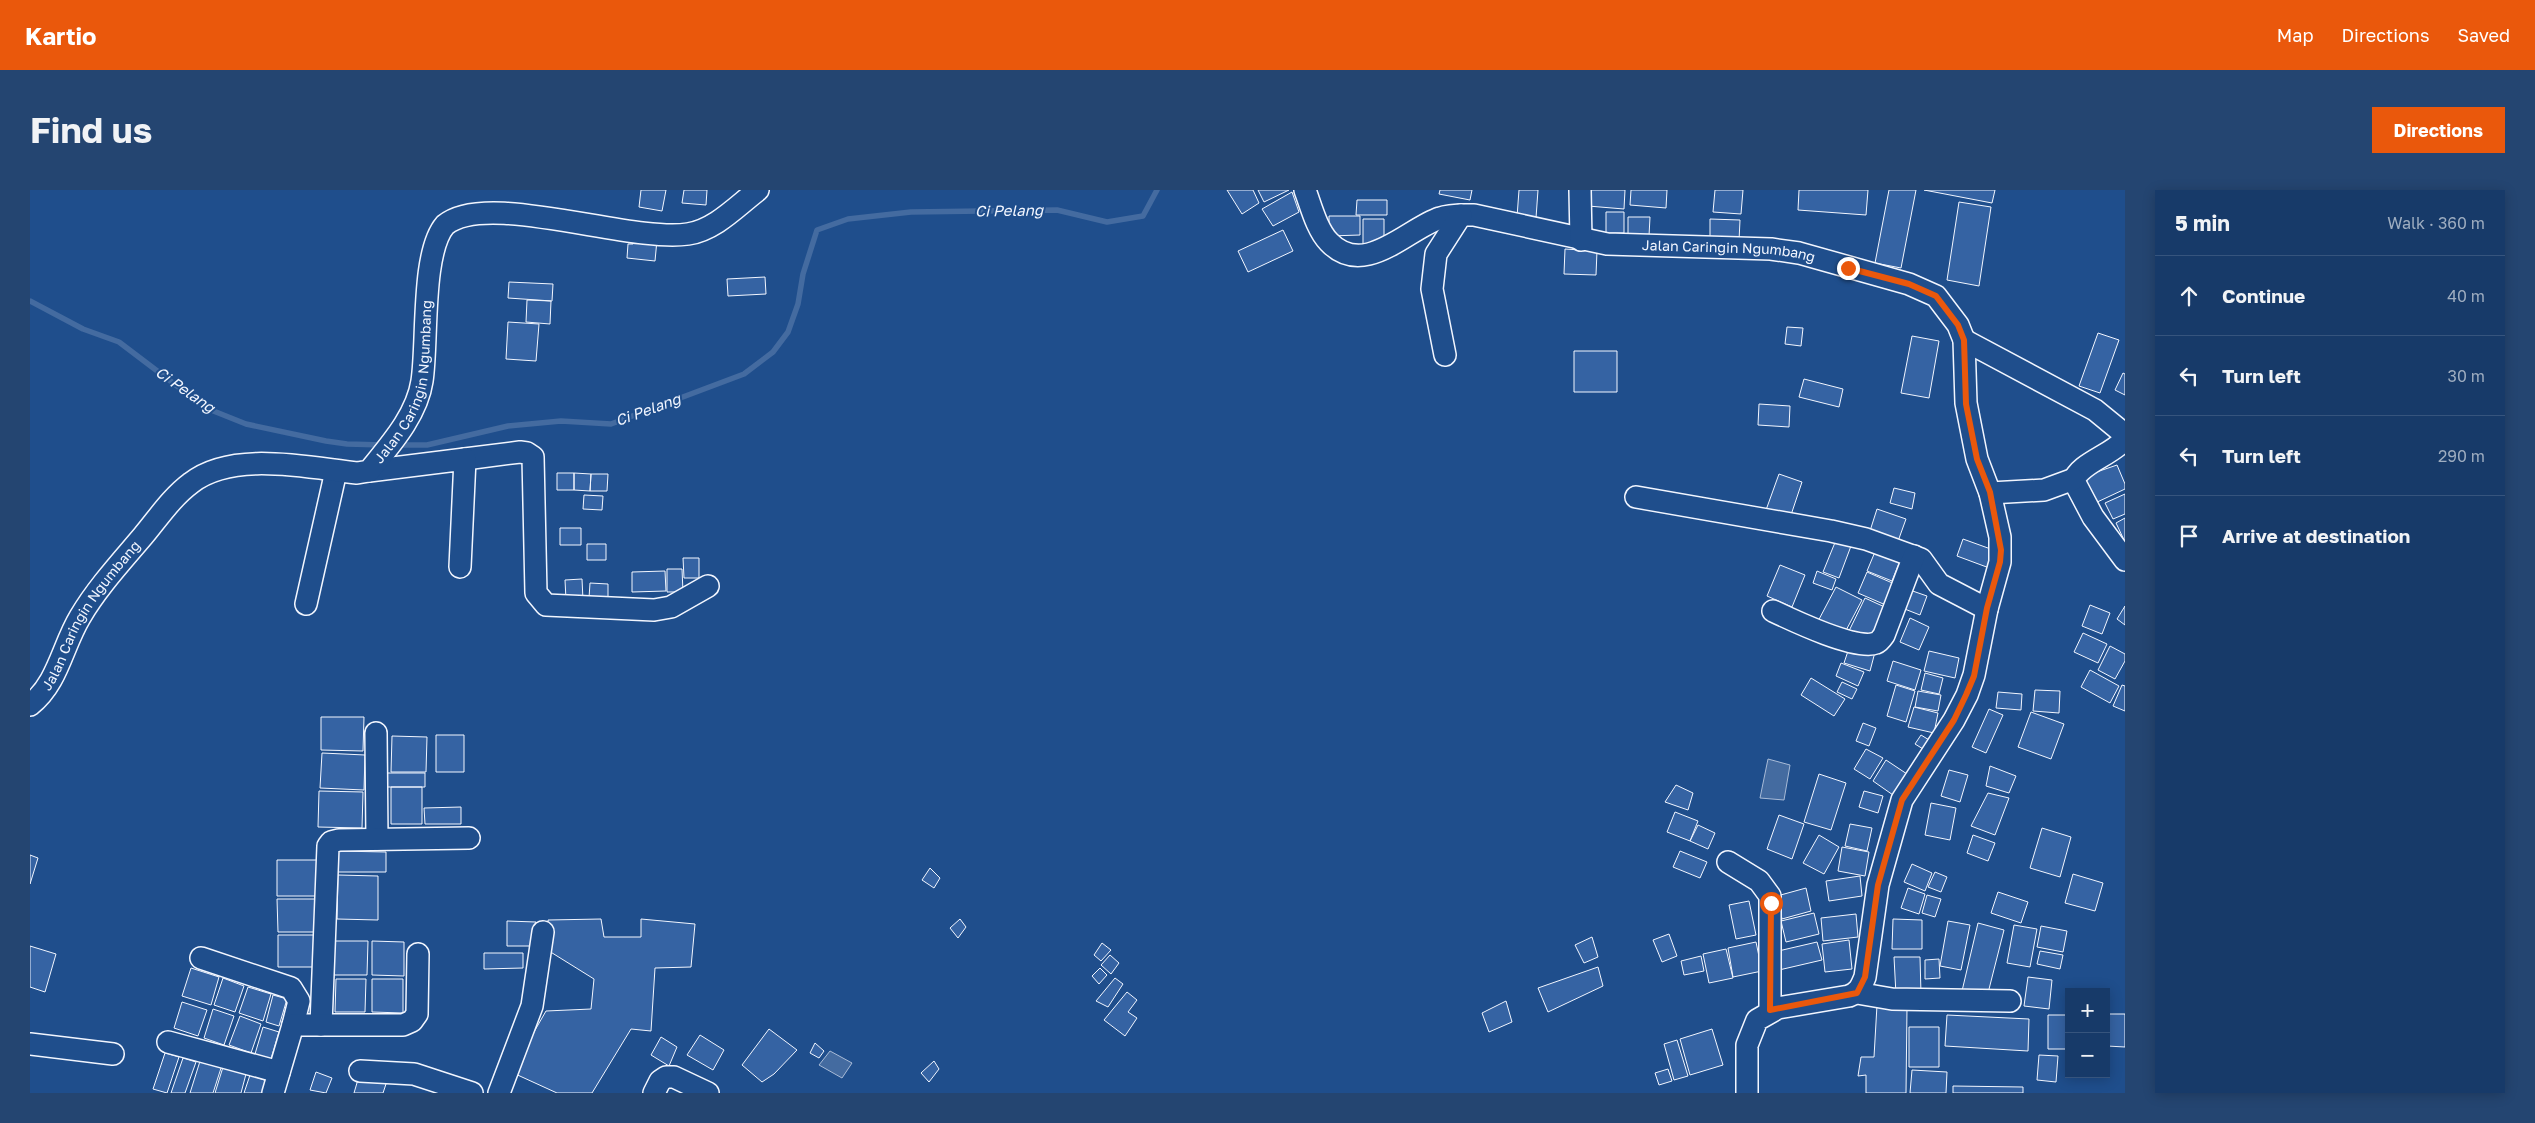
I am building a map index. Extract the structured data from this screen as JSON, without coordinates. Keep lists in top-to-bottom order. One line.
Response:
{"streets":{"street":["Jalan Caringin Ngumbang"]},"water":["Ci Pelang"],"page":{"header":"Kartio","nav":["Map","Directions","Saved"],"buttons":"Directions","title":"Find us","heading":["5 min","Walk · 360 m"],"list":[["Continue","40 m"],["Turn left","30 m"],["Turn left","290 m"],"Arrive at destination"],"map_buttons":["+","−"]}}
